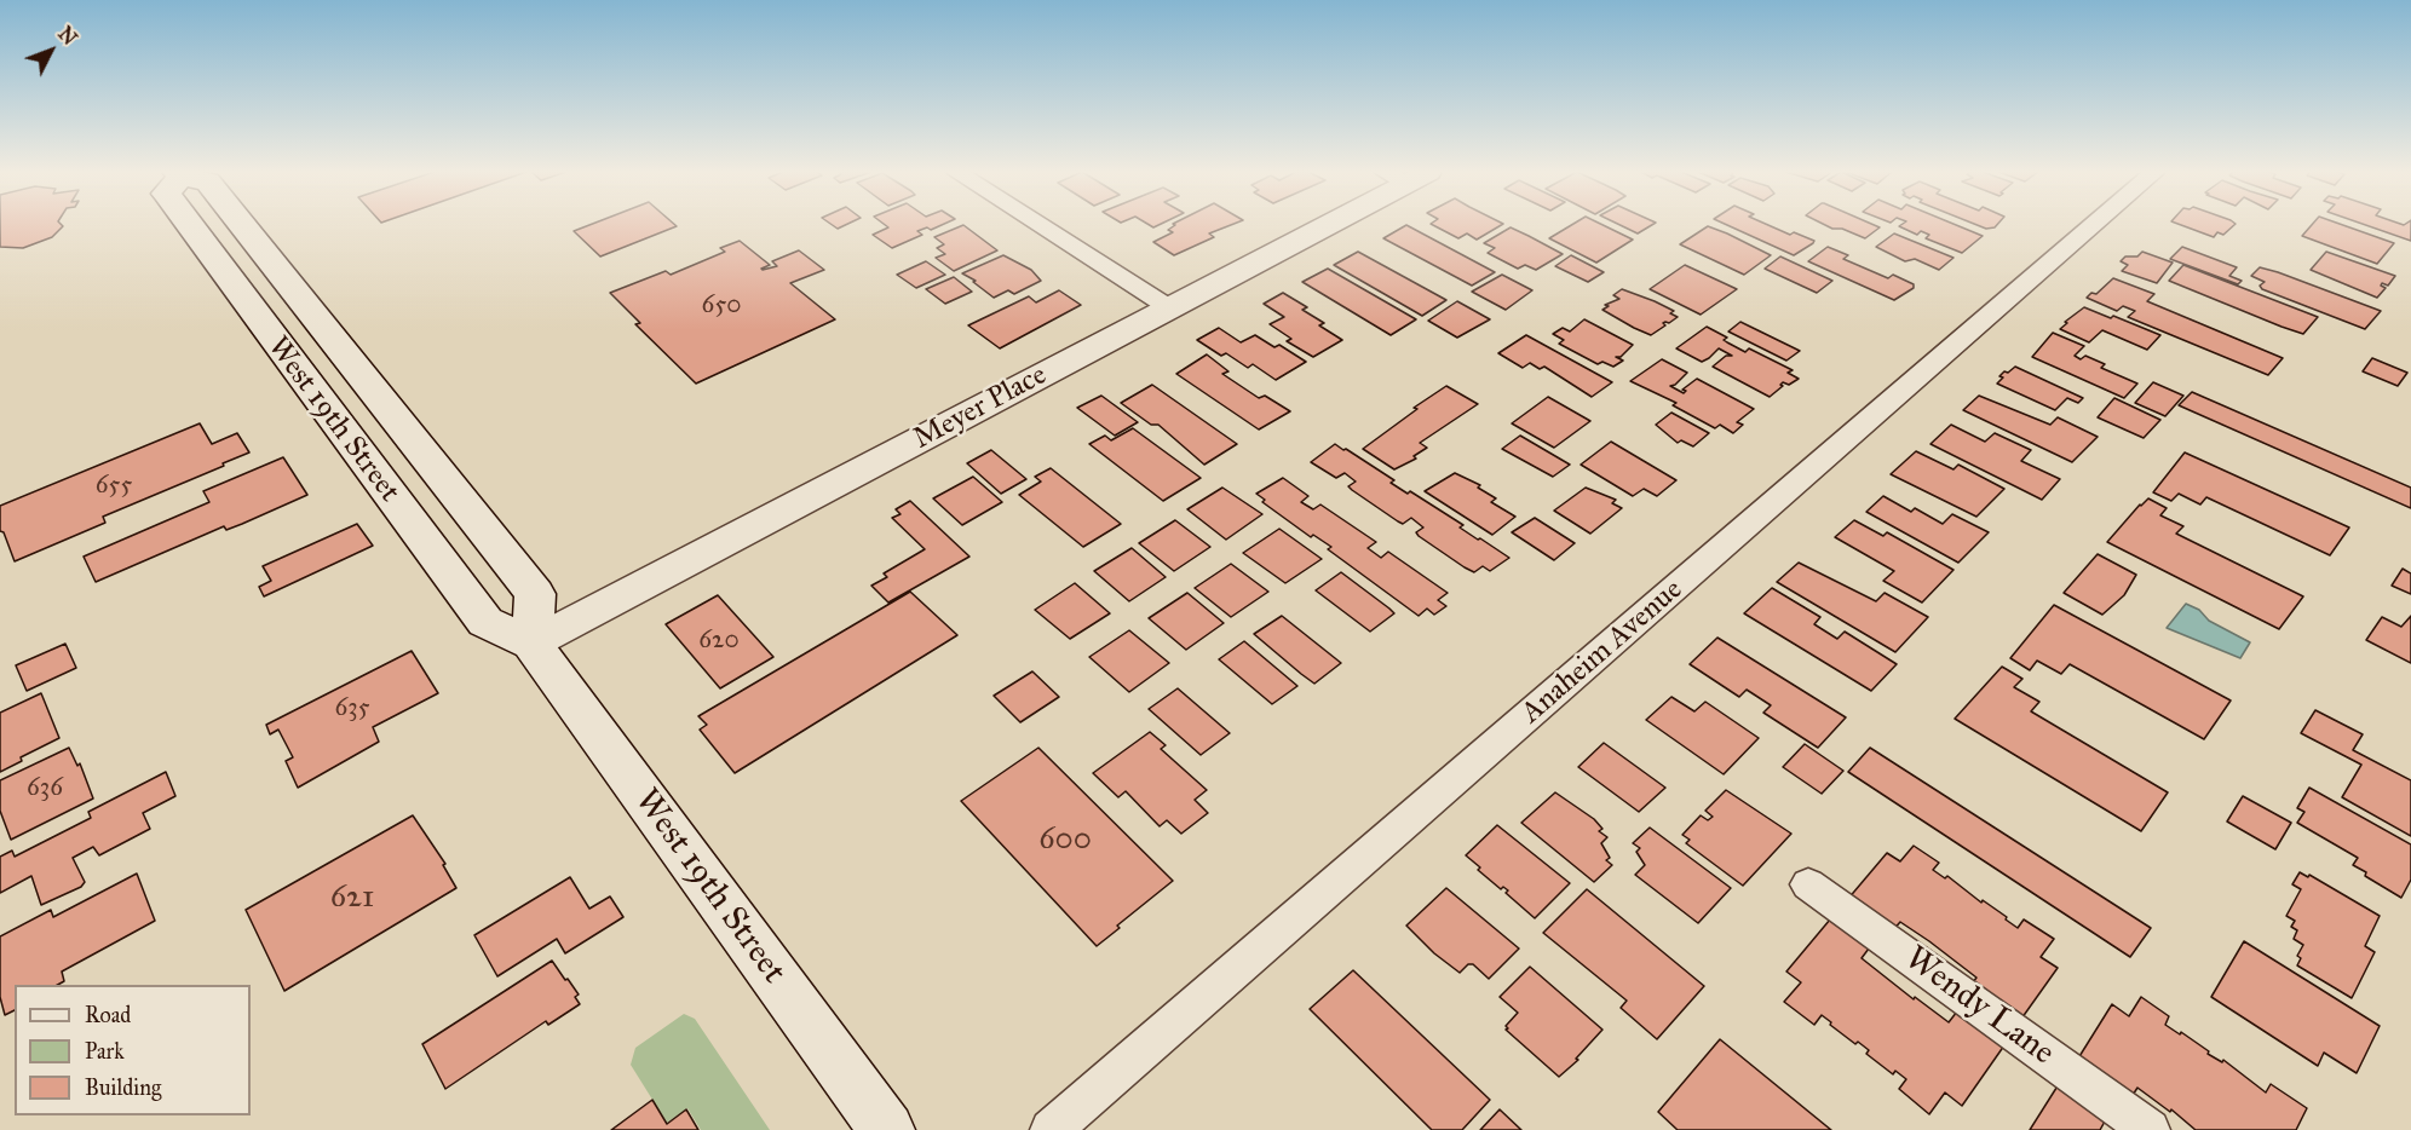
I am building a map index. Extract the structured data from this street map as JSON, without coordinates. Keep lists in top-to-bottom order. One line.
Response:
{"streets":{"main road":["West 19th Street"],"street":["Meyer Place","Anaheim Avenue","Wendy Lane"]},"crossings":[["Meyer Place","West 19th Street"]],"house_numbers":["650","655","620","635","636","600","621"],"legend":["Road","Park","Building"],"north":"top right"}
